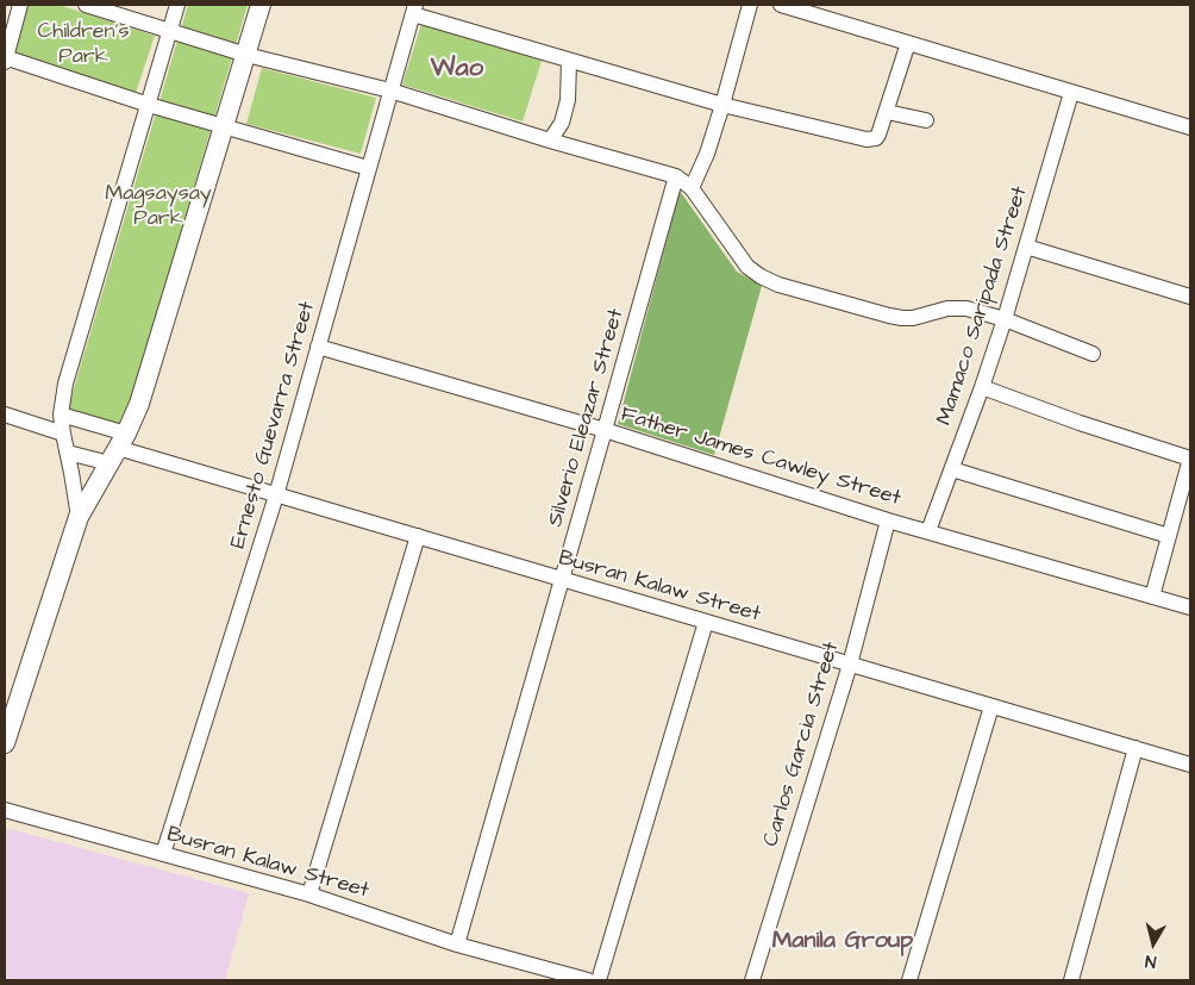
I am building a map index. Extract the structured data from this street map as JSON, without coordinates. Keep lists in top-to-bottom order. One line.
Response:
{"streets":{"street":["Mamaco Saripada Street","Silverio Eleazar Street","Ernesto Guevarra Street","Father James Cawley Street","Busran Kalaw Street","Carlos Garcia Street"]},"crossings":[["Mamaco Saripada Street","Father James Cawley Street"],["Silverio Eleazar Street","Father James Cawley Street"],["Silverio Eleazar Street","Busran Kalaw Street"],["Ernesto Guevarra Street","Father James Cawley Street"],["Ernesto Guevarra Street","Busran Kalaw Street"],["Father James Cawley Street","Carlos Garcia Street"],["Busran Kalaw Street","Carlos Garcia Street"]],"districts":["Wao","Manila Group"],"parks":["Children's Park","Magsaysay Park"],"north":"bottom"}
